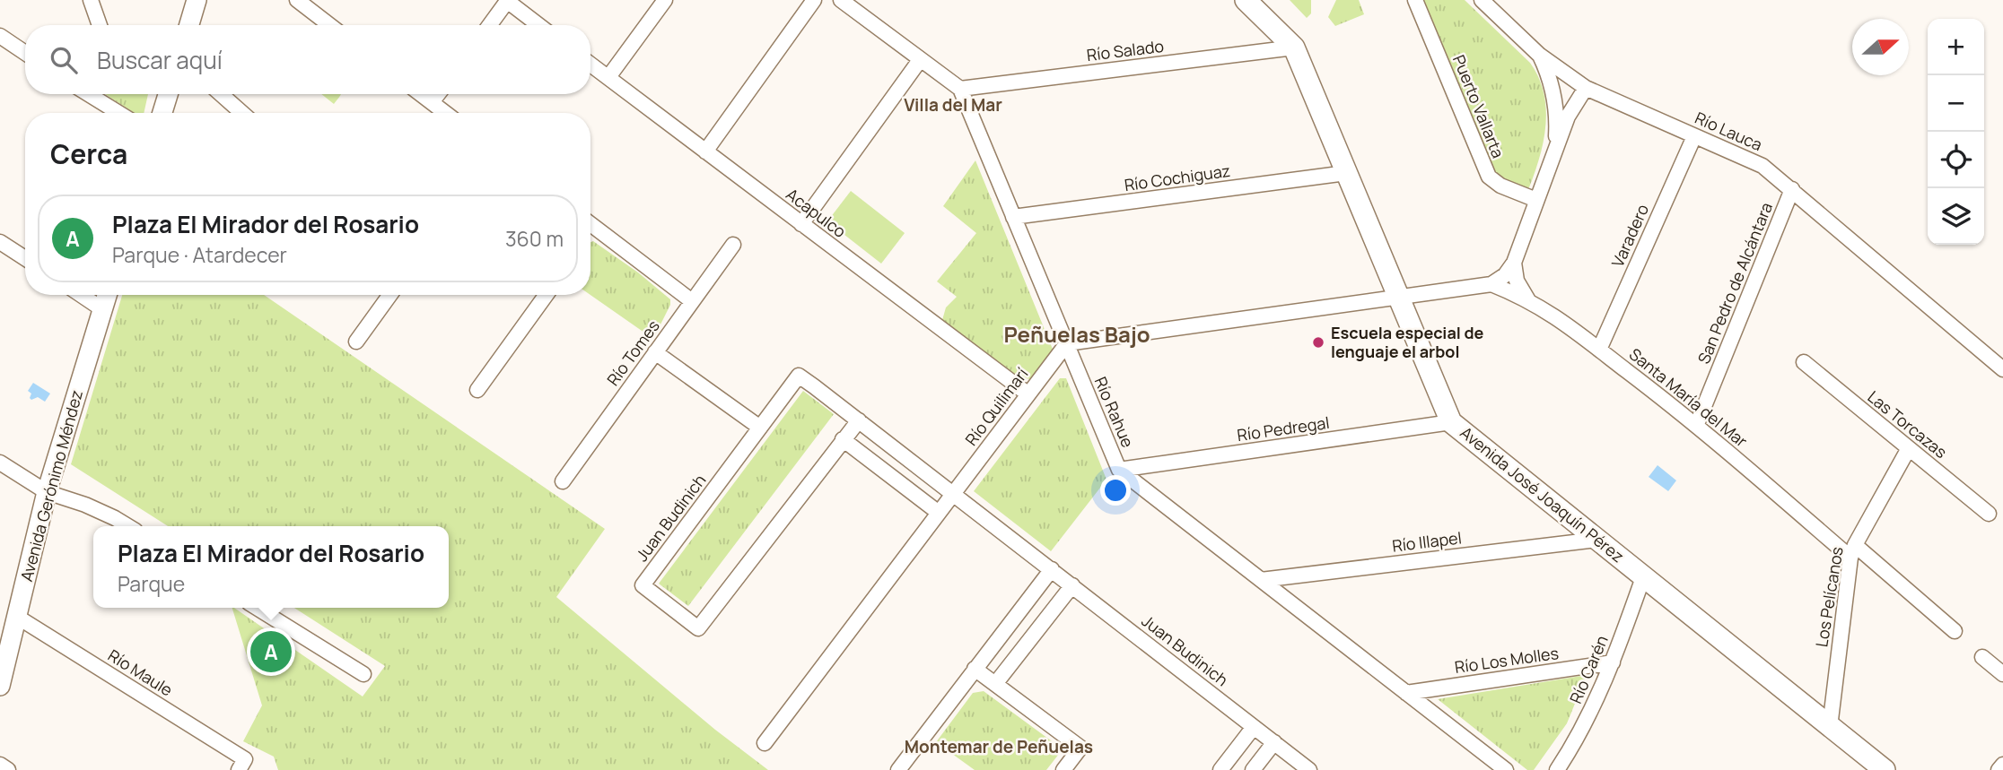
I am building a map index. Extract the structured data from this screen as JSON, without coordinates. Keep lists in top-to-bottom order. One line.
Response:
{"streets":{"main road":["Avenida José Joaquín Pérez"],"street":["Río Salado","Puerto Vallarta","Río Lauca","Río Cochiguaz","Acapulco","Varadero","San Pedro de Alcántara","Río Tomes","Santa María del Mar","Río Quilimarí","Río Rahue","Las Torcazas","Río Pedregal","Avenida Gerónimo Méndez","Juan Budinich","Río Illapel","Los Pelícanos","Río Los Molles","Río Carén","Río Maule"]},"crossings":[["Río Salado","Río Rahue"],["Río Salado","Avenida José Joaquín Pérez"],["Río Lauca","Varadero"],["Río Lauca","San Pedro de Alcántara"],["Río Cochiguaz","Río Rahue"],["Río Cochiguaz","Avenida José Joaquín Pérez"],["Acapulco","Río Quilimarí"],["Varadero","Santa María del Mar"],["San Pedro de Alcántara","Santa María del Mar"],["Santa María del Mar","Los Pelícanos"],["Río Quilimarí","Río Rahue"],["Río Quilimarí","Juan Budinich"],["Río Rahue","Río Pedregal"],["Río Rahue","Río Illapel"],["Río Rahue","Río Los Molles"],["Las Torcazas","Los Pelícanos"],["Río Pedregal","Avenida José Joaquín Pérez"],["Avenida Gerónimo Méndez","Río Maule"],["Avenida José Joaquín Pérez","Río Illapel"],["Avenida José Joaquín Pérez","Los Pelícanos"],["Avenida José Joaquín Pérez","Río Carén"],["Río Los Molles","Río Carén"]],"districts":["Villa del Mar","Peñuelas Bajo","Montemar de Peñuelas"],"places":["Escuela especial de lenguaje el arbol"],"north":"right","page":{"map_buttons":["+","−"],"search":"Buscar aquí","heading":"Cerca","list":[{"mark":"A","name":"Plaza El Mirador del Rosario","note":"Parque · Atardecer","value":"360 m"}],"popup":["Plaza El Mirador del Rosario","Parque"],"pins":"A"}}
